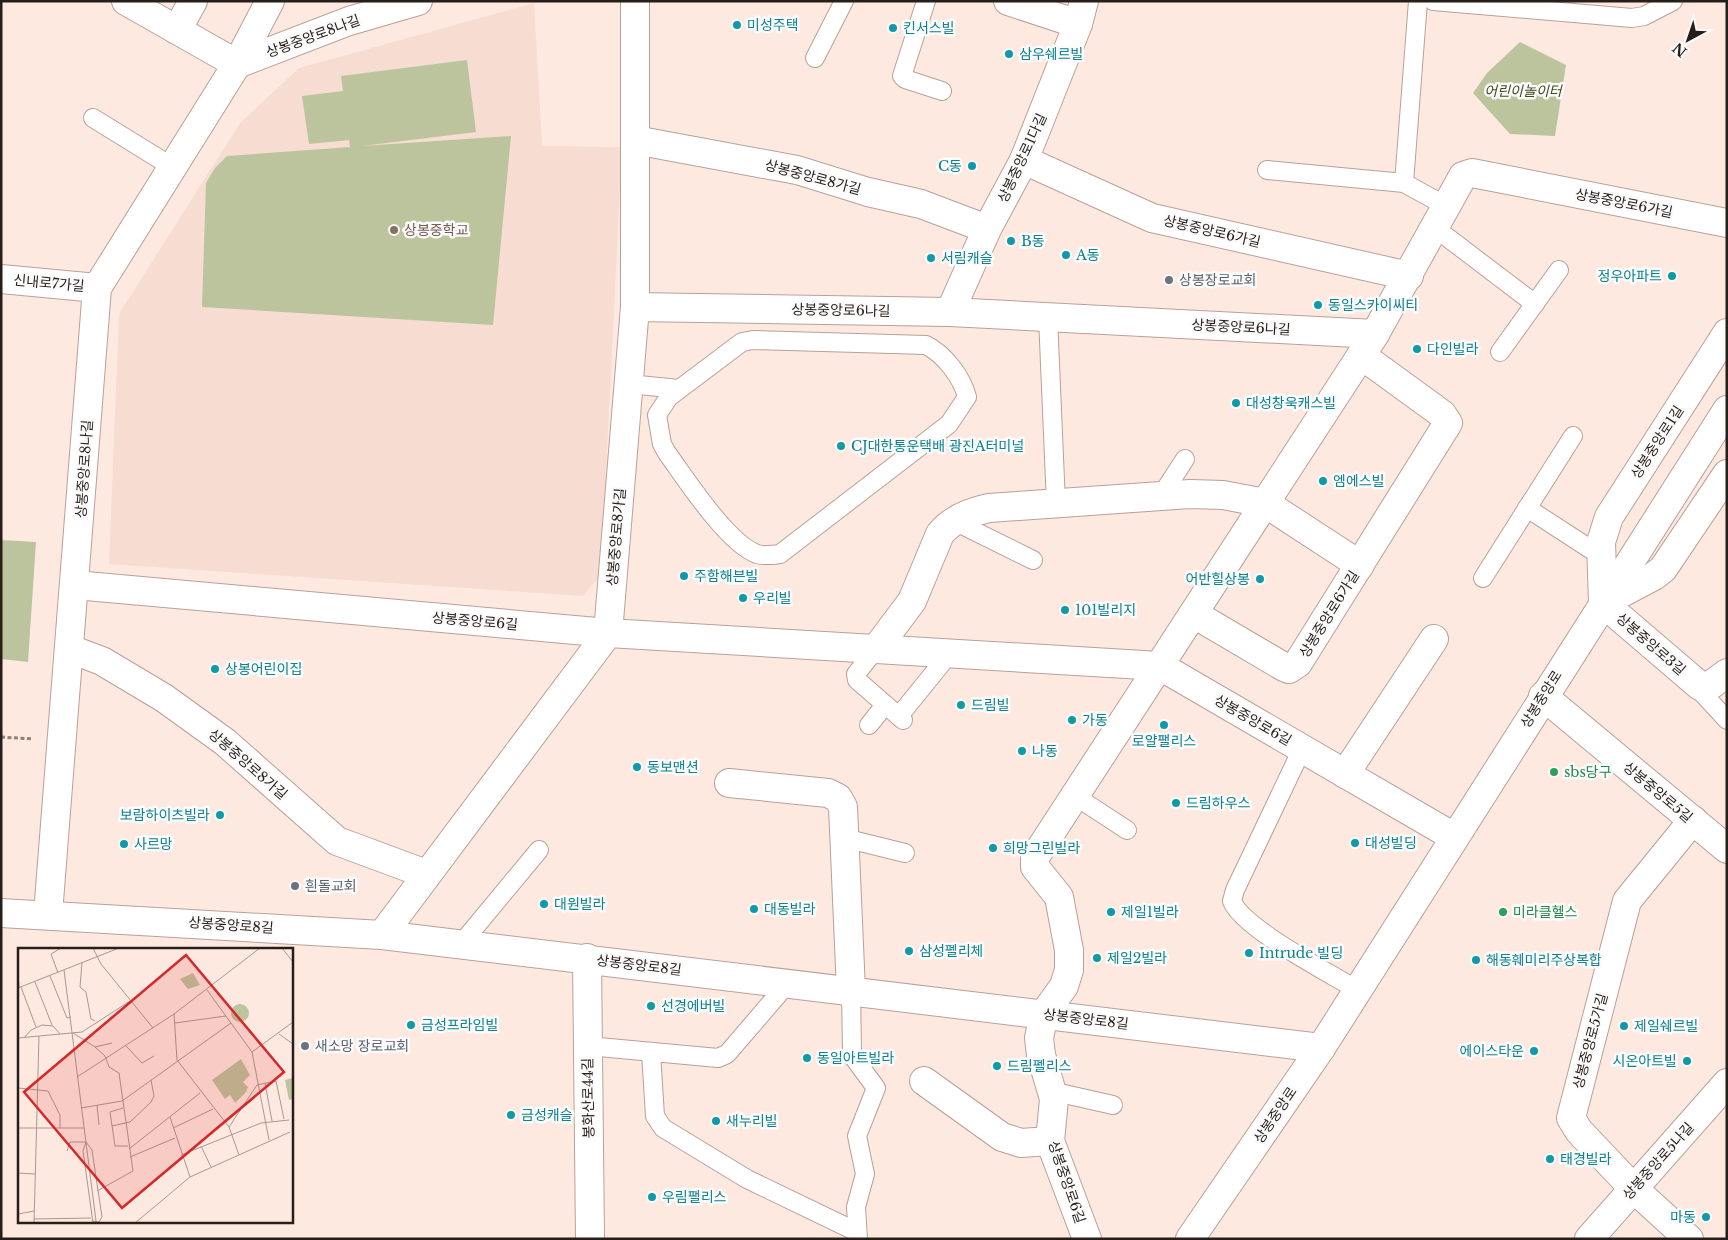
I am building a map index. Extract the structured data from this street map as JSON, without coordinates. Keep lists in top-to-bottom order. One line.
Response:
{"streets":{"street":["상봉중앙로8나길","상봉중앙로1다길","상봉중앙로8가길","상봉중앙로6가길","신내로7가길","상봉중앙로6나길","상봉중앙로1길","상봉중앙로6길","상봉중앙로3길","상봉중앙로","상봉중앙로5길","상봉중앙로8길","상봉중앙로5가길","봉화산로44길","상봉중앙로5나길"]},"crossings":[["상봉중앙로8나길","상봉중앙로8가길"],["상봉중앙로8나길","신내로7가길"],["상봉중앙로8나길","상봉중앙로6길"],["상봉중앙로8나길","상봉중앙로8길"],["상봉중앙로1다길","상봉중앙로8가길"],["상봉중앙로1다길","상봉중앙로6가길"],["상봉중앙로1다길","상봉중앙로6나길"],["상봉중앙로8가길","상봉중앙로6나길"],["상봉중앙로8가길","상봉중앙로6길"],["상봉중앙로6가길","상봉중앙로6나길"],["상봉중앙로6가길","상봉중앙로6길"],["상봉중앙로1길","상봉중앙로3길"],["상봉중앙로1길","상봉중앙로"],["상봉중앙로6길","상봉중앙로"],["상봉중앙로6길","상봉중앙로8길"],["상봉중앙로3길","상봉중앙로"],["상봉중앙로","상봉중앙로5길"],["상봉중앙로","상봉중앙로8길"],["상봉중앙로5길","상봉중앙로5가길"],["상봉중앙로8길","봉화산로44길"],["상봉중앙로5가길","상봉중앙로5나길"]],"parks":["어린이놀이터"],"places":["미성주택","킨서스빌","삼우쉐르빌","C동","상봉중학교","B동","A동","서림캐슬","정우아파트","상봉장로교회","동일스카이씨티","다인빌라","대성창욱캐스빌","CJ대한통운택배 광진A터미널","엠에스빌","주함해븐빌","어반힐상봉","우리빌","101빌리지","상봉어린이집","드림빌","가동","로얄팰리스","나동","동보맨션","sbs당구","드림하우스","보람하이츠빌라","대성빌딩","사르망","희망그린빌라","흰돌교회","대원빌라","대동빌라","제일1빌라","미라클헬스","삼성펠리체","Intrude 빌딩","제일2빌라","해동훼미리주상복합","선경에버빌","금성프라임빌","제일쉐르빌","새소망 장로교회","에이스타운","동일아트빌라","시온아트빌","드림펠리스","금성캐슬","새누리빌","태경빌라","우림팰리스","마동"],"north":"bottom left"}
